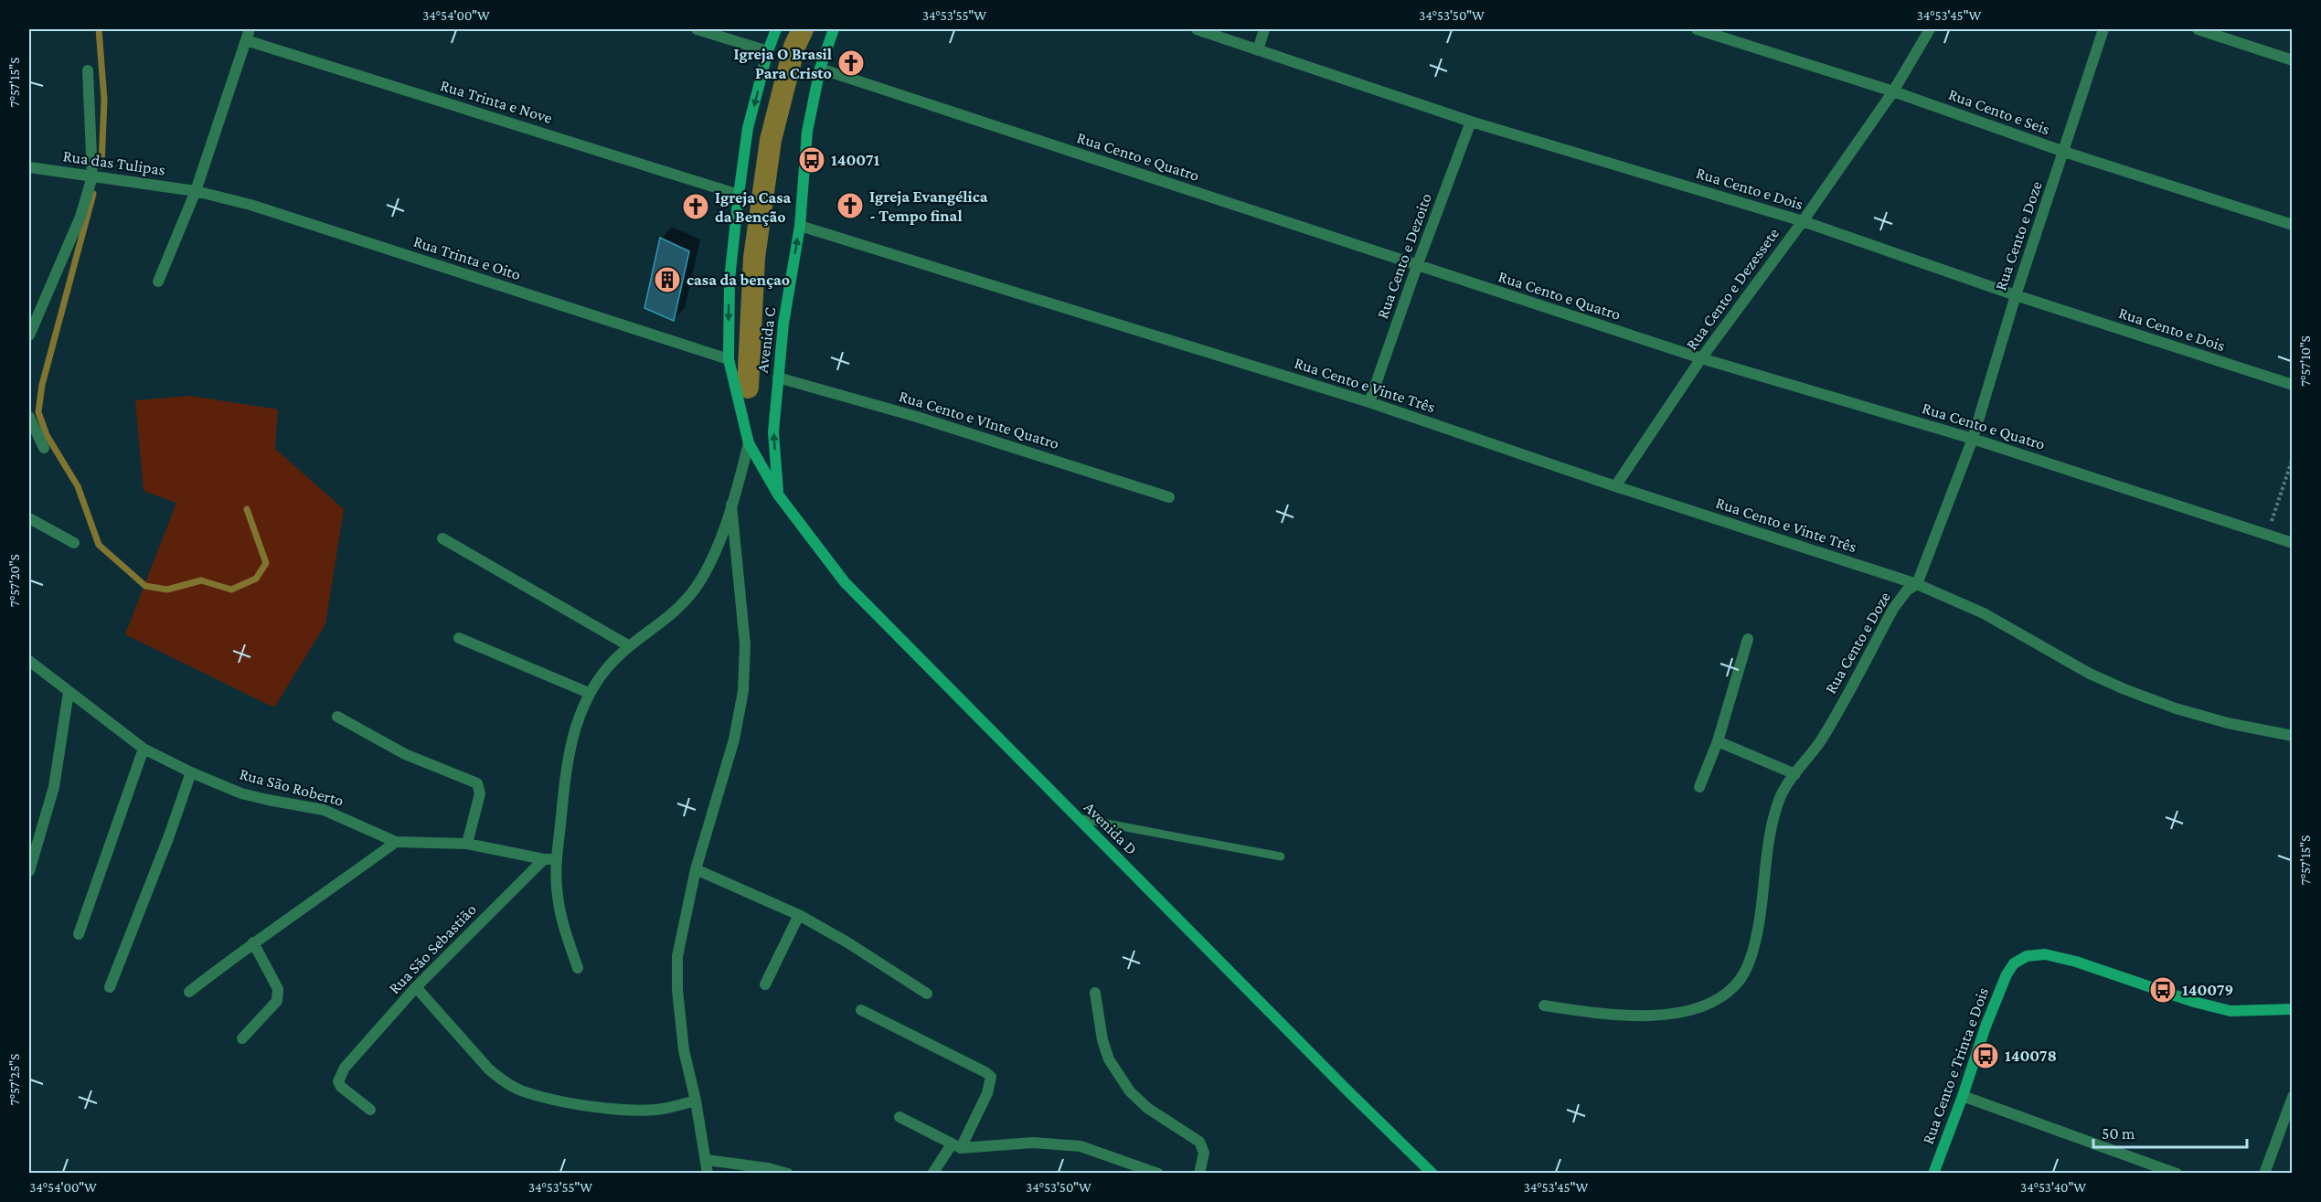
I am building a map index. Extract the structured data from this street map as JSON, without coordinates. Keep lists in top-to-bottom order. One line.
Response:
{"streets":{"main road":["Avenida C","Avenida D","Rua Cento e Trinta e Dois"],"street":["Rua Trinta e Nove","Rua Cento e Seis","Rua Cento e Quatro","Rua das Tulipas","Rua Cento e Dois","Rua Cento e Doze","Rua Cento e Dezoito","Rua Trinta e Oito","Rua Cento e Dezessete","Rua Cento e Vinte Três","Rua Cento e VInte Quatro","Rua São Roberto","Rua São Sebastião"]},"crossings":[["Rua Trinta e Nove","Avenida D"],["Rua Cento e Seis","Rua Cento e Doze"],["Rua Cento e Seis","Rua Cento e Dezessete"],["Rua Cento e Quatro","Rua Cento e Doze"],["Rua Cento e Quatro","Rua Cento e Dezoito"],["Rua Cento e Quatro","Rua Cento e Dezessete"],["Rua Cento e Quatro","Avenida C"],["Rua das Tulipas","Rua Trinta e Oito"],["Rua Cento e Dois","Rua Cento e Doze"],["Rua Cento e Dois","Rua Cento e Dezoito"],["Rua Cento e Dois","Rua Cento e Dezessete"],["Rua Cento e Doze","Rua Cento e Vinte Três"],["Rua Cento e Dezoito","Rua Cento e Vinte Três"],["Rua Trinta e Oito","Avenida D"],["Rua Cento e Dezessete","Rua Cento e Vinte Três"],["Avenida C","Rua Cento e Vinte Três"],["Avenida C","Rua Cento e VInte Quatro"],["Avenida C","Avenida D"],["Rua São Roberto","Rua São Sebastião"]],"one_way":["Avenida C"],"places":{"church":["Igreja O Brasil Para Cristo","Igreja Evangélica - Tempo final","Igreja Casa da Benção"],"bus stop":["140071","140079","140078"],"building":["casa da bençao"]},"scale_bar":"50 m","coordinates":["34°54'00\"W","34°53'55\"W","34°53'50\"W","34°53'45\"W","7°57'15\"S","7°57'10\"S","7°57'20\"S","7°57'25\"S","34°53'40\"W"]}
